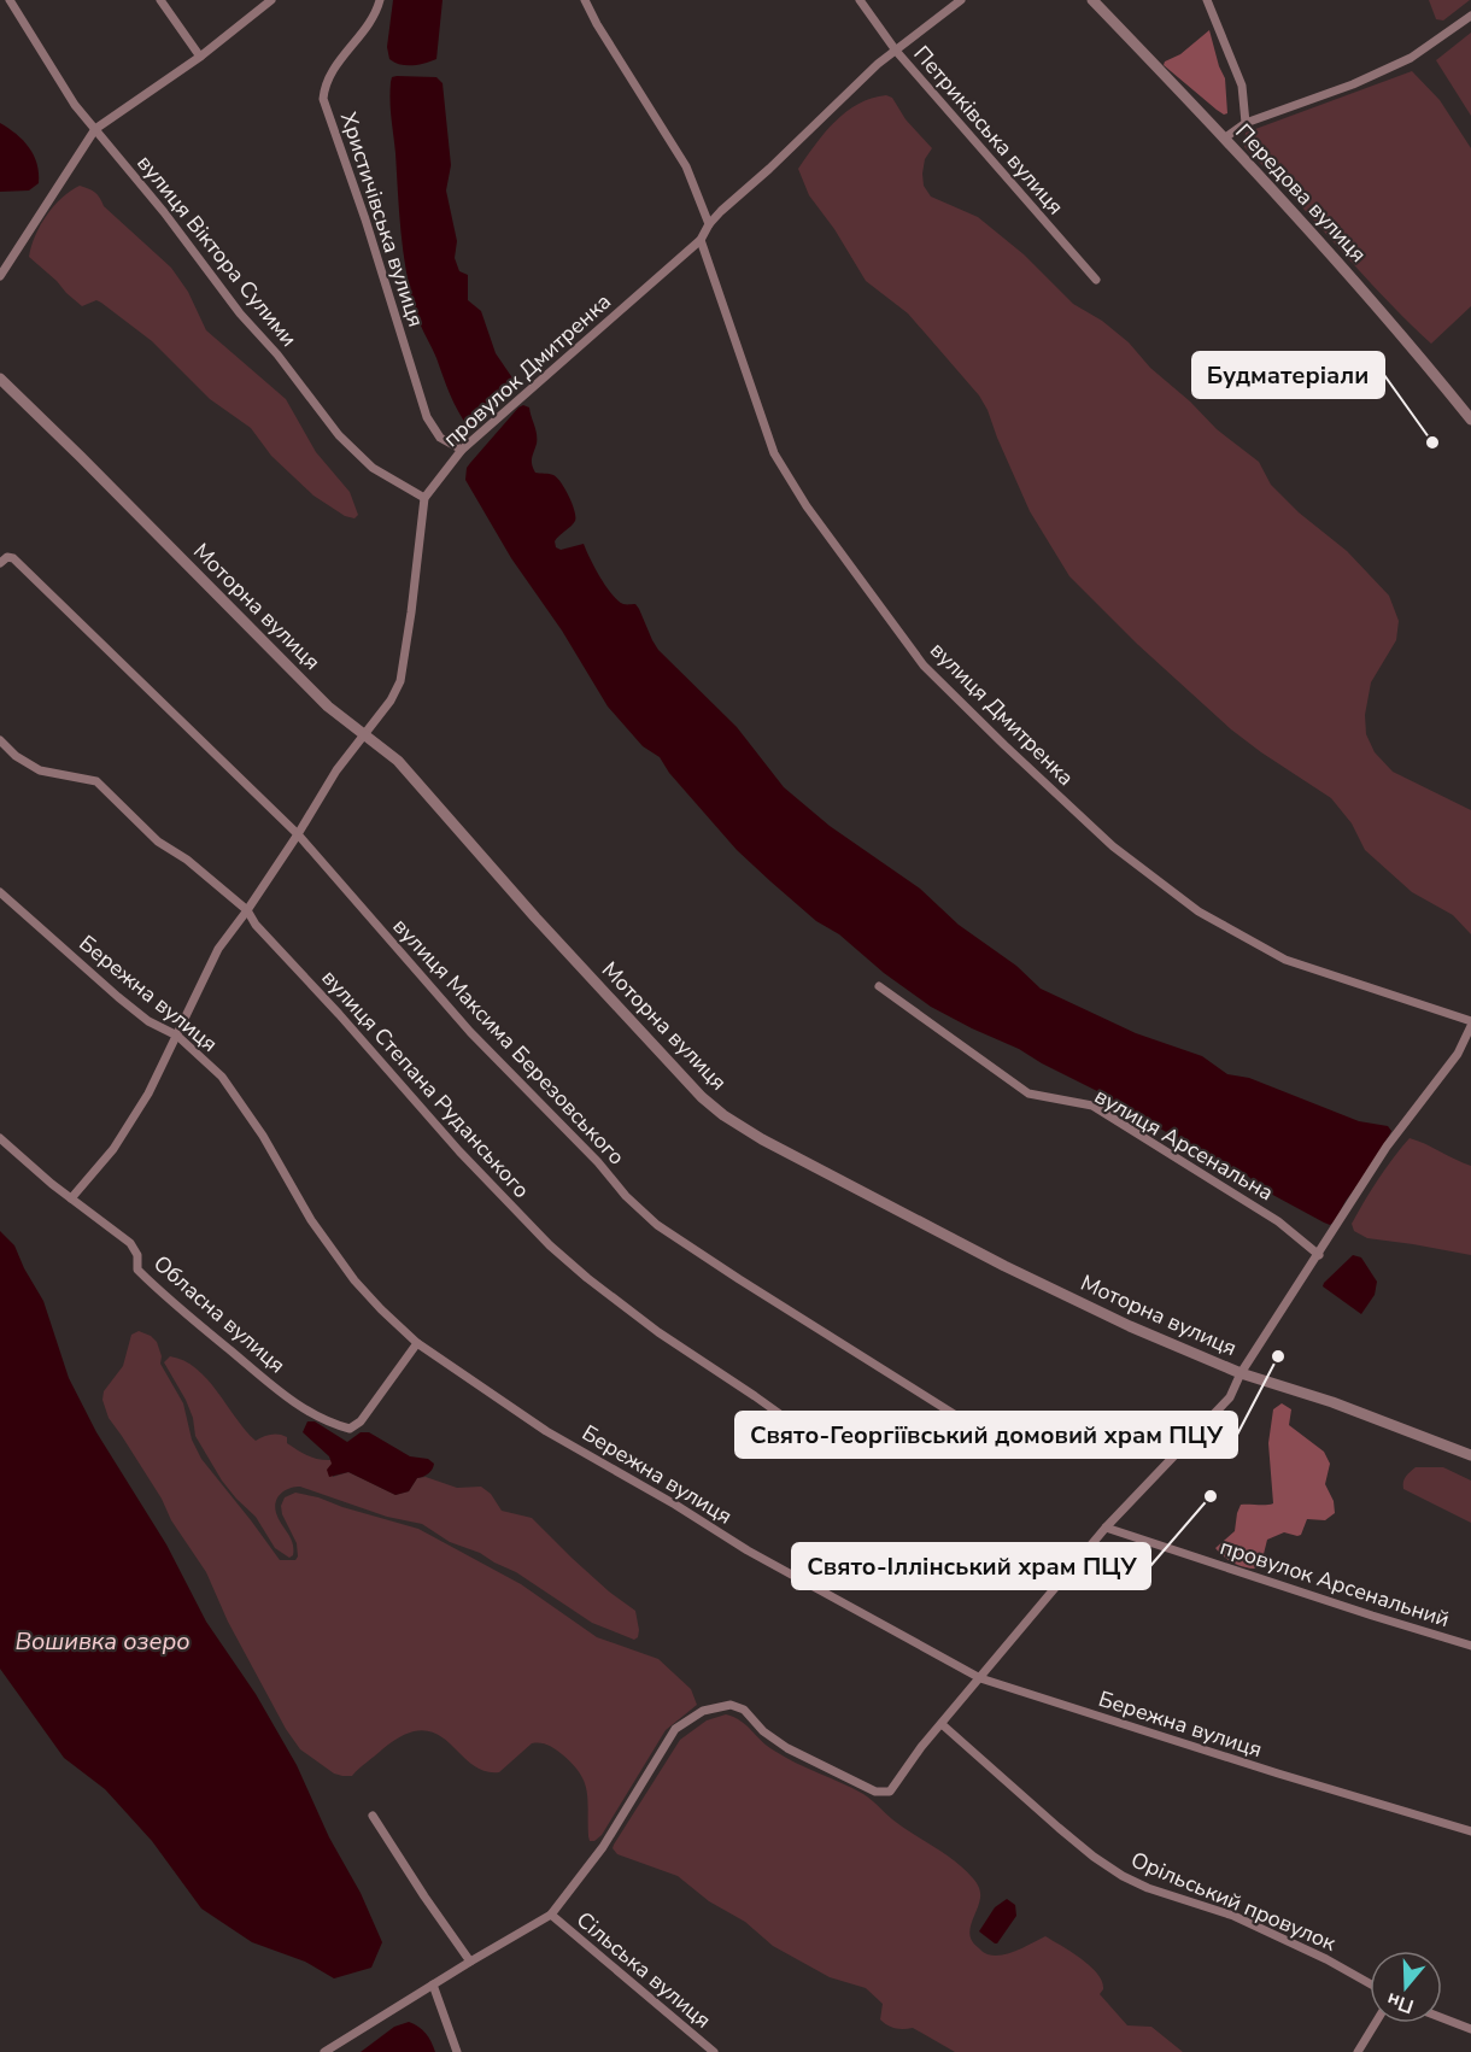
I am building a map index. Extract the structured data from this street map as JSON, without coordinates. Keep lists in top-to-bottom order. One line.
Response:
{"streets":{"street":["Петриківська вулиця","Передова вулиця","Христичівська вулиця","вулиця Віктора Сулими","провулок Дмитренка","Моторна вулиця","вулиця Дмитренка","Бережна вулиця","вулиця Максима Березовського","вулиця Степана Руданського","вулиця Арсенальна","Обласна вулиця","провулок Арсенальний","Орільський провулок","Сільська вулиця"]},"crossings":[["Петриківська вулиця","провулок Дмитренка"],["Христичівська вулиця","провулок Дмитренка"],["вулиця Віктора Сулими","провулок Дмитренка"],["провулок Дмитренка","вулиця Дмитренка"],["Бережна вулиця","Обласна вулиця"]],"water":["Вошивка озеро"],"places":["Будматеріали","Свято-Георгіївський домовий храм ПЦУ","Свято-Іллінський храм ПЦУ"],"north":"bottom"}
